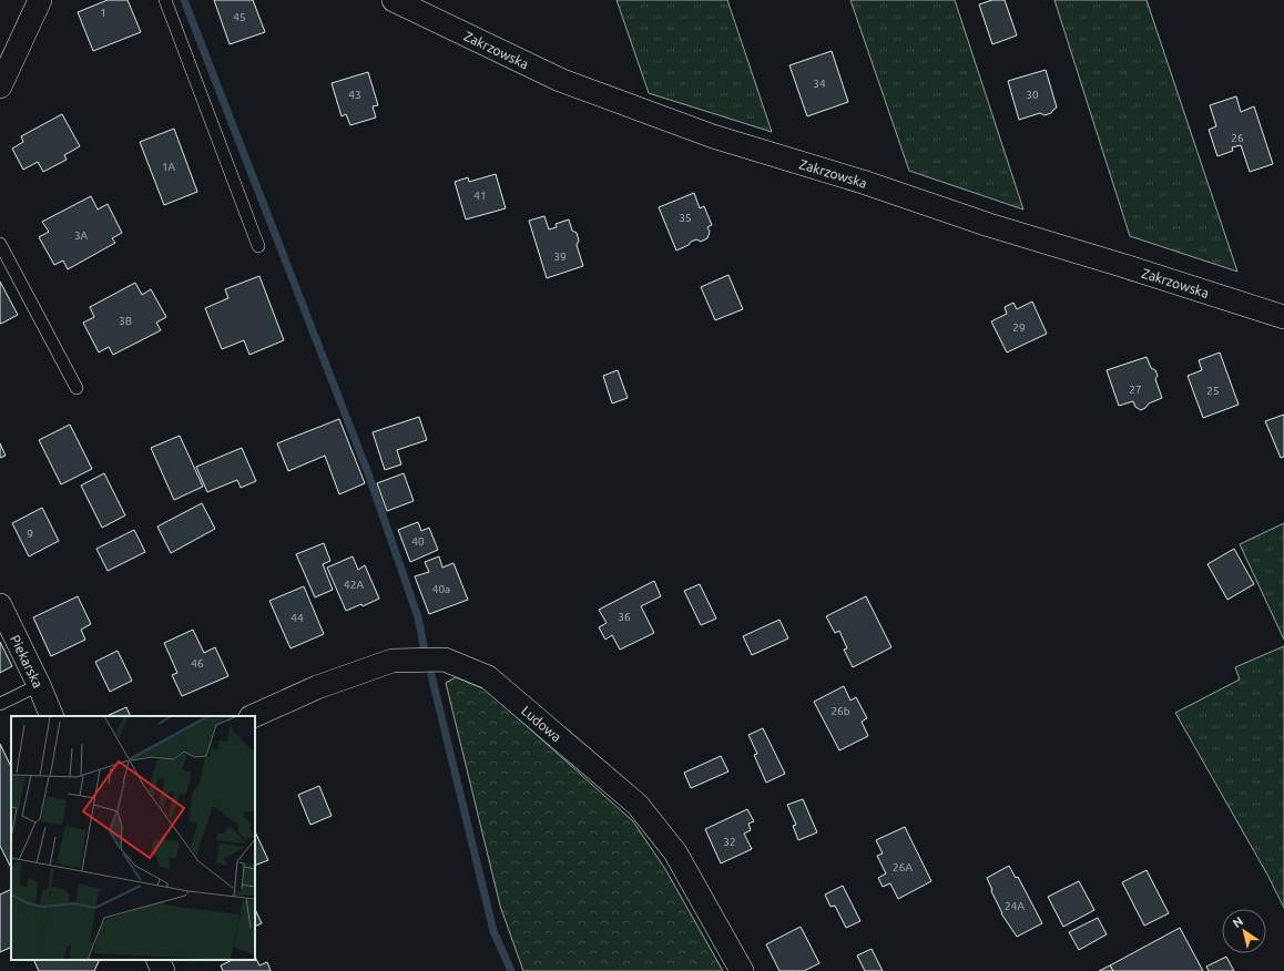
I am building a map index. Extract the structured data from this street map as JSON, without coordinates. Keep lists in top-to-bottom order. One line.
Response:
{"streets":{"street":["Zakrzowska","Piekarska","Ludowa"]},"house_numbers":["1","45","34","43","30","26","1A","41","35","3A","39","3B","29","27","25","9","40","42A","40a","36","44","46","26b","32","26A","24A"],"north":"top left"}
